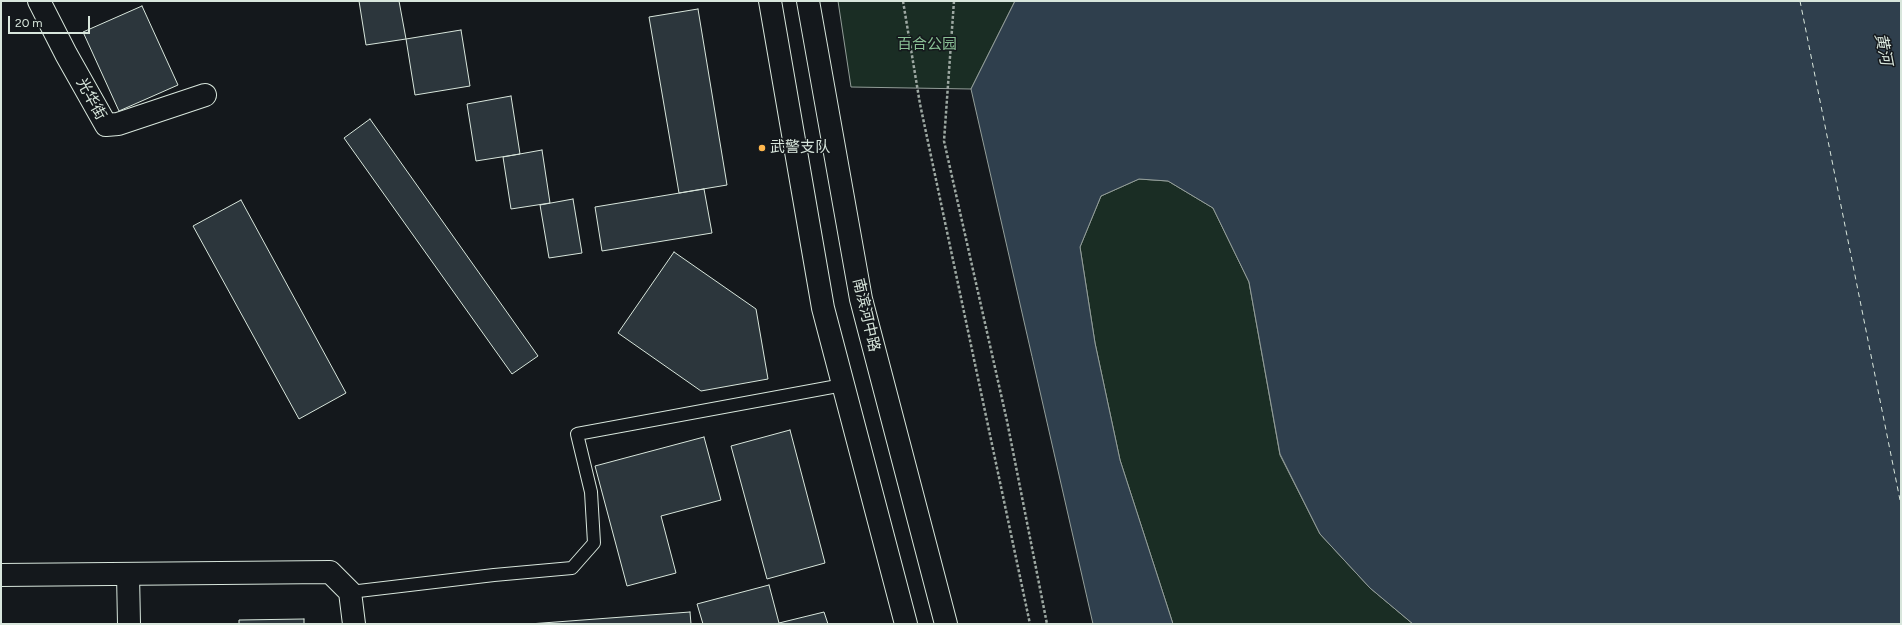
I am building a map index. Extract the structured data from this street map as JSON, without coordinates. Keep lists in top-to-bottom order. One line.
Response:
{"streets":{"main road":["光华街","南滨河中路"]},"water":["黄河"],"parks":["百合公园"],"places":["武警支队"],"scale_bar":"20 m"}
